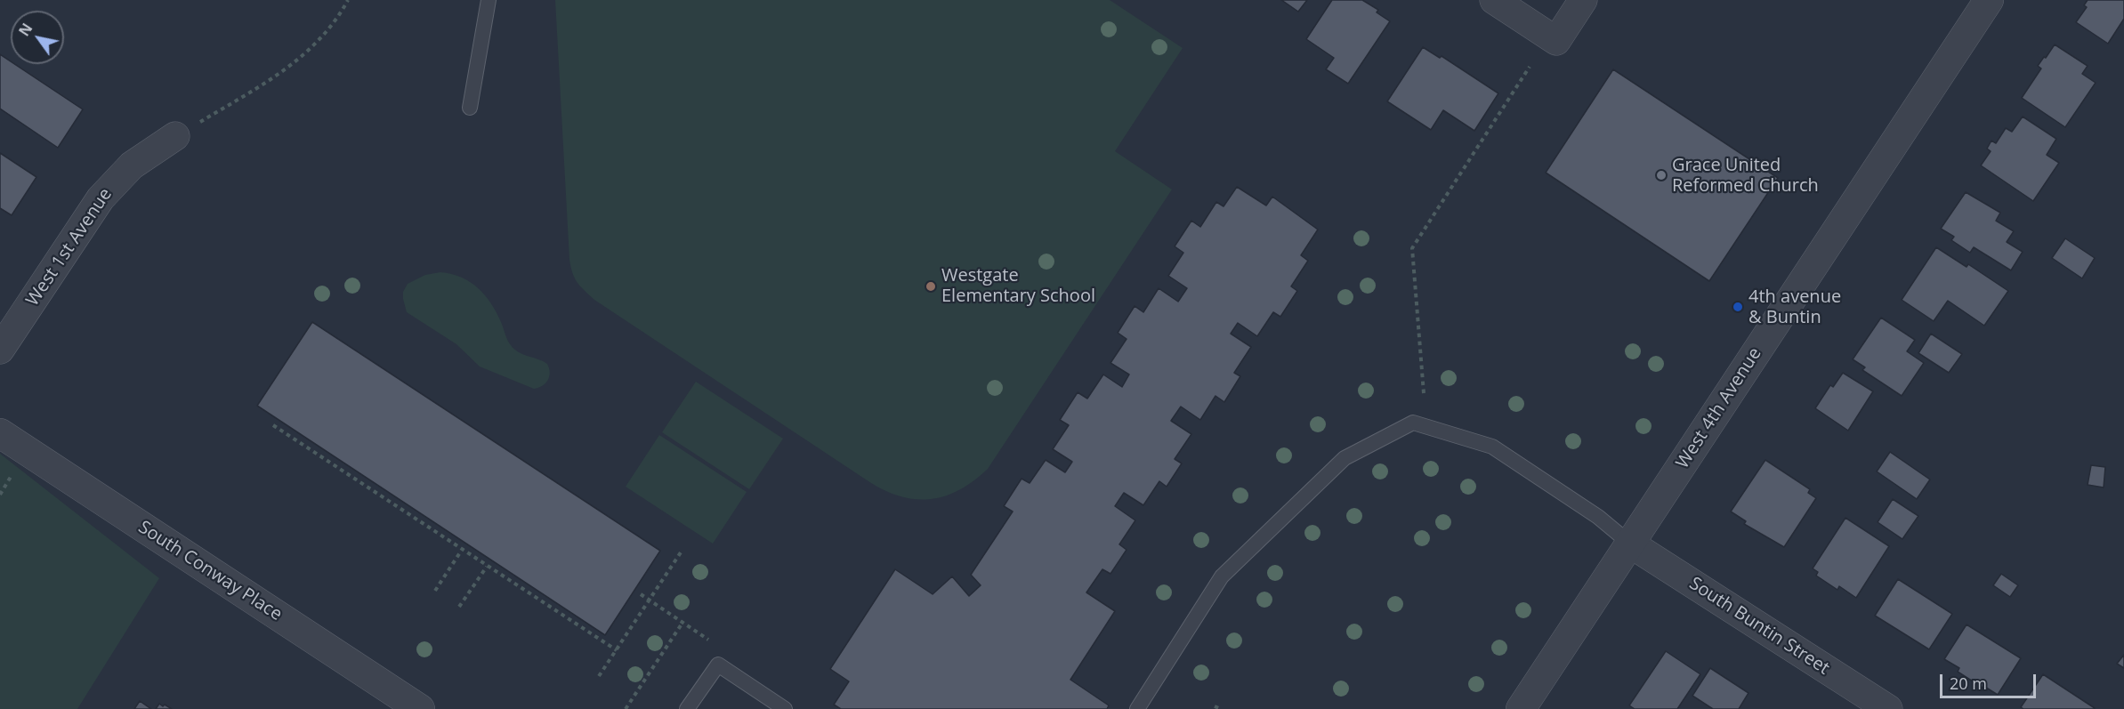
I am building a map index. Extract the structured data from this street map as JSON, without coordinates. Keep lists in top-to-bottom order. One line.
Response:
{"streets":{"street":["West 1st Avenue","West 4th Avenue","South Conway Place","South Buntin Street"]},"crossings":[["West 4th Avenue","South Buntin Street"]],"places":["Grace United Reformed Church","Westgate Elementary School","4th avenue & Buntin"],"scale_bar":"20 m","north":"top left"}
